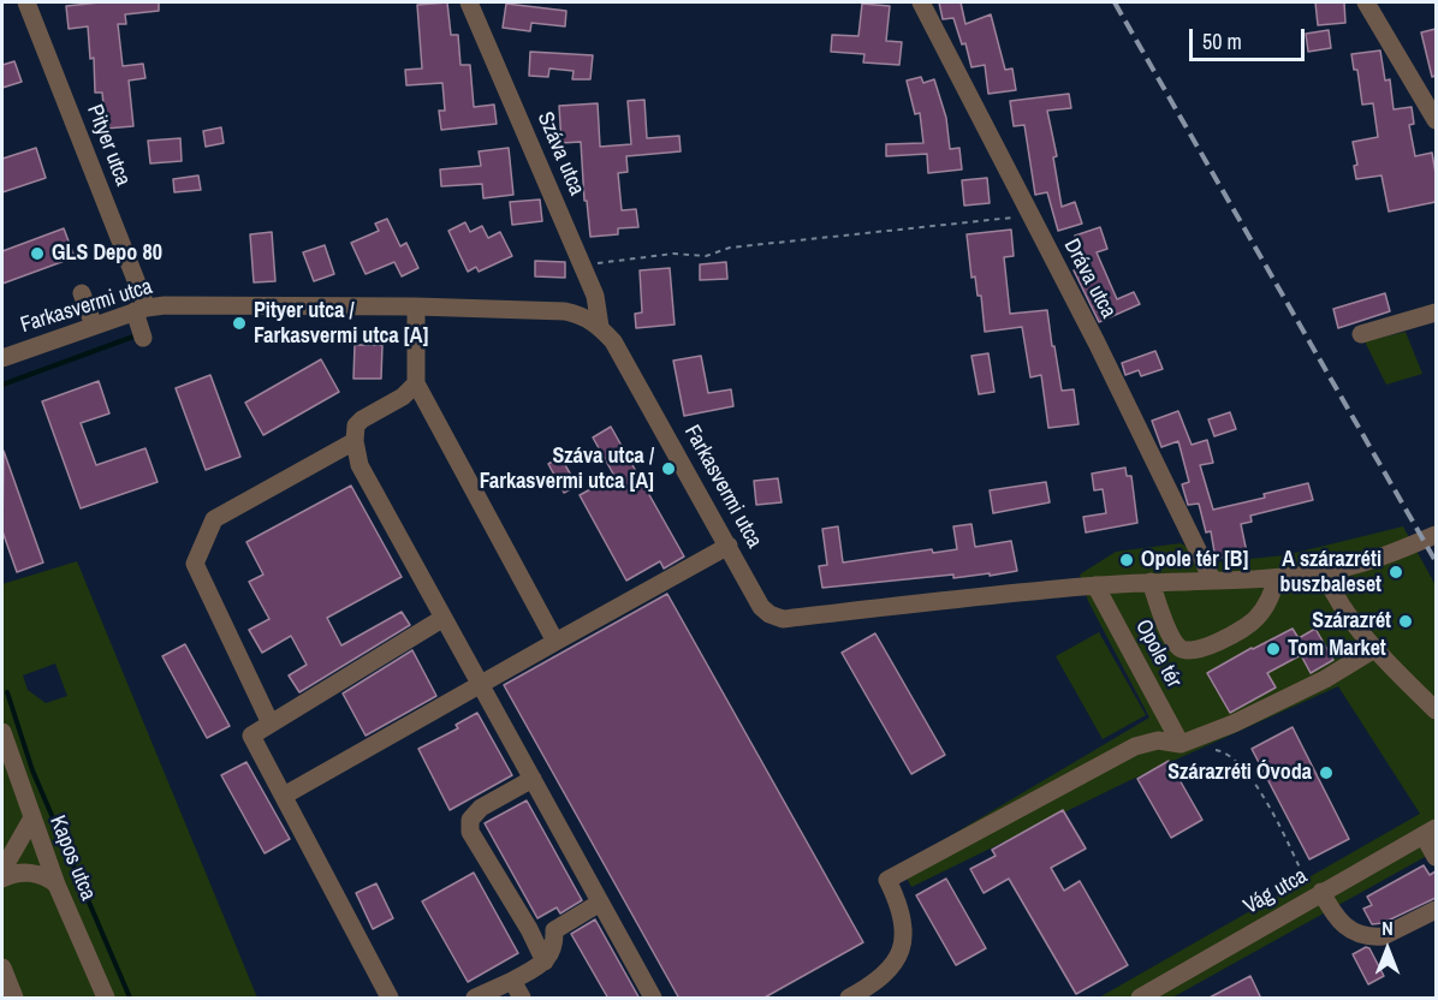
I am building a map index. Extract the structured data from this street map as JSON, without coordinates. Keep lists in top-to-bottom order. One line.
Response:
{"streets":{"street":["Pityer utca","Száva utca","Dráva utca","Farkasvermi utca","Opole tér","Kapos utca","Vág utca"]},"crossings":[["Pityer utca","Farkasvermi utca"],["Száva utca","Farkasvermi utca"],["Dráva utca","Farkasvermi utca"],["Farkasvermi utca","Opole tér"]],"places":["GLS Depo 80","Pityer utca / Farkasvermi utca [A]","Száva utca / Farkasvermi utca [A]","Opole tér [B]","A szárazréti buszbaleset","Szárazrét","Tom Market","Szárazréti Óvoda"],"scale_bar":"50 m","north":"top"}
